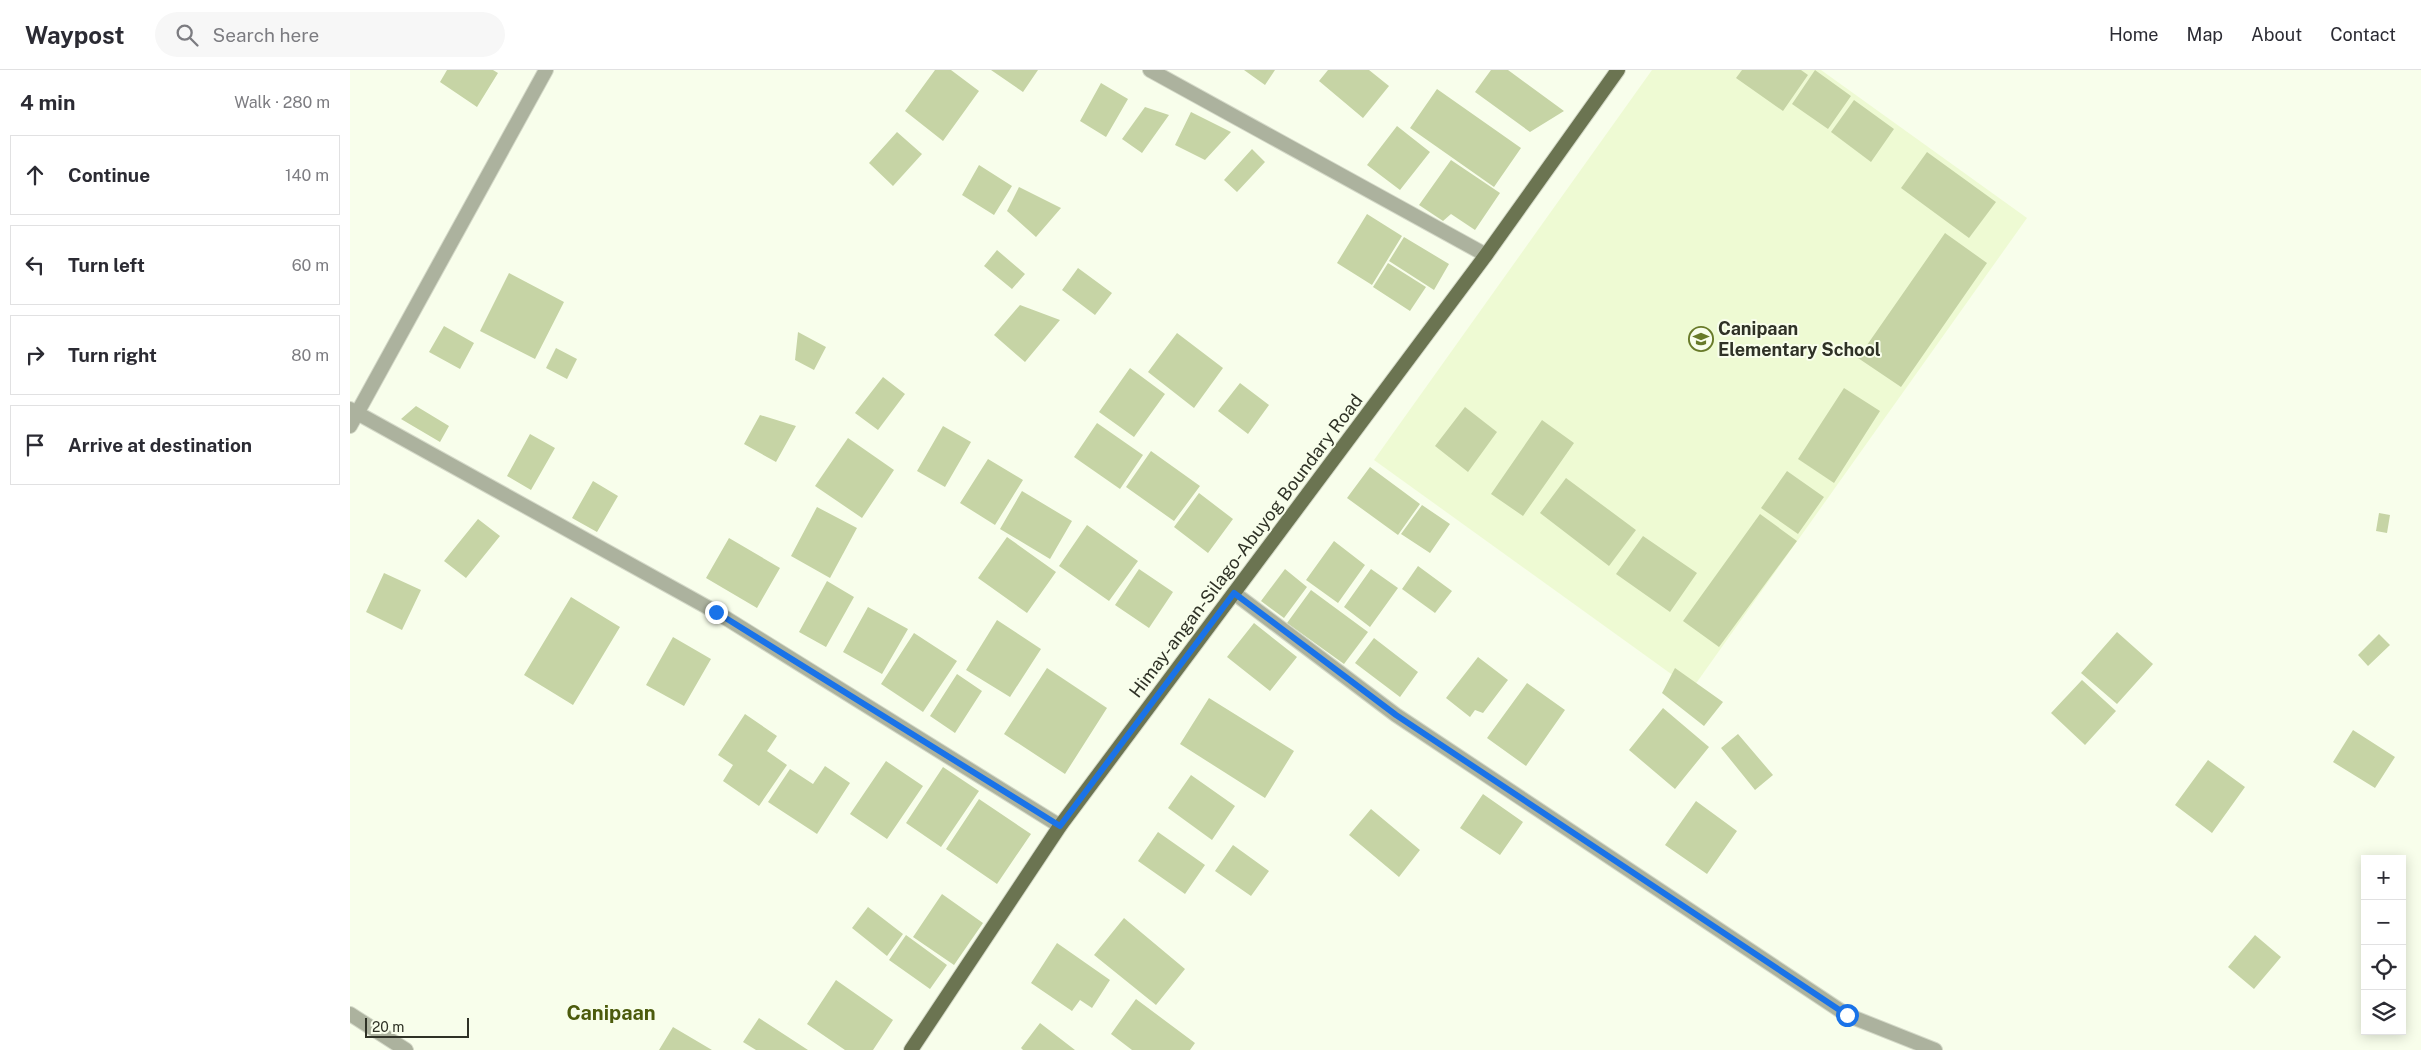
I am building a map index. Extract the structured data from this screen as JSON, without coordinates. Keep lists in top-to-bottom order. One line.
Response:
{"streets":{"main road":["Himay-angan-Silago-Abuyog Boundary Road"]},"districts":["Canipaan"],"places":{"school or university":["Canipaan Elementary School"]},"scale_bar":"20 m","page":{"header":"Waypost","search":"Search here","nav":["Home","Map","About","Contact"],"heading":["4 min","Walk · 280 m"],"list":[["Continue","140 m"],["Turn left","60 m"],["Turn right","80 m"],"Arrive at destination"],"map_buttons":["+","−"],"scale":"20 m"}}
